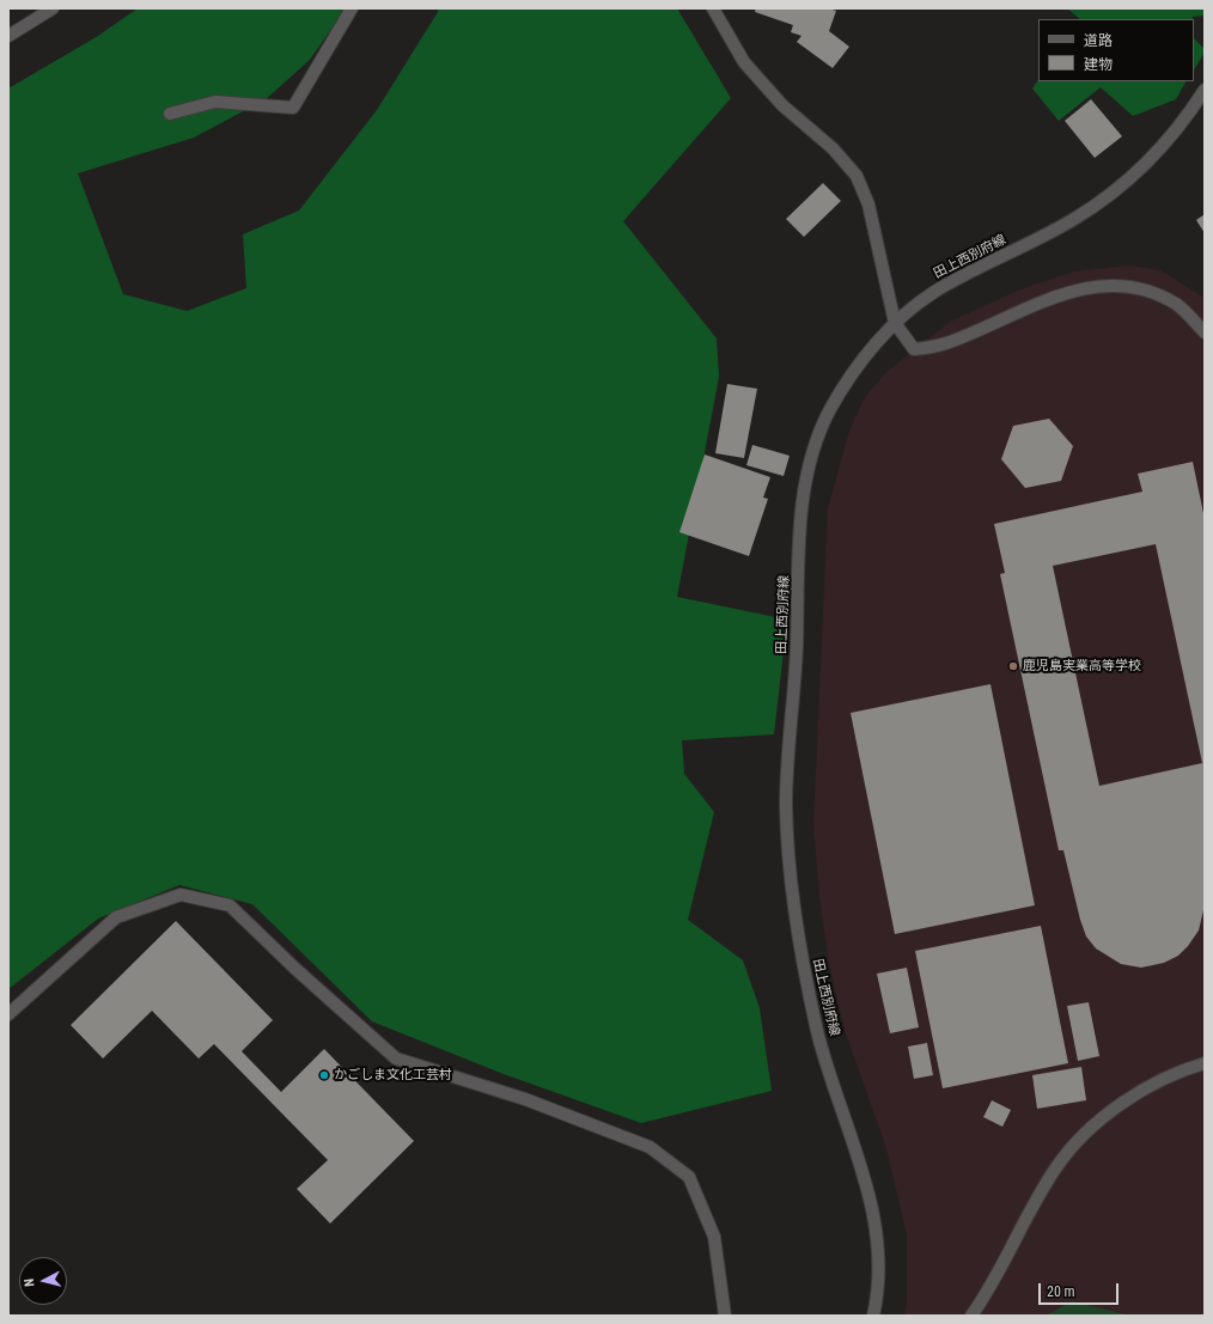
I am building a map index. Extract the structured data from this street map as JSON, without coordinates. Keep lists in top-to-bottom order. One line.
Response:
{"streets":{"street":["田上西別府線"]},"places":["鹿児島実業高等学校","かごしま文化工芸村"],"legend":["道路","建物"],"scale_bar":"20 m","north":"left"}
